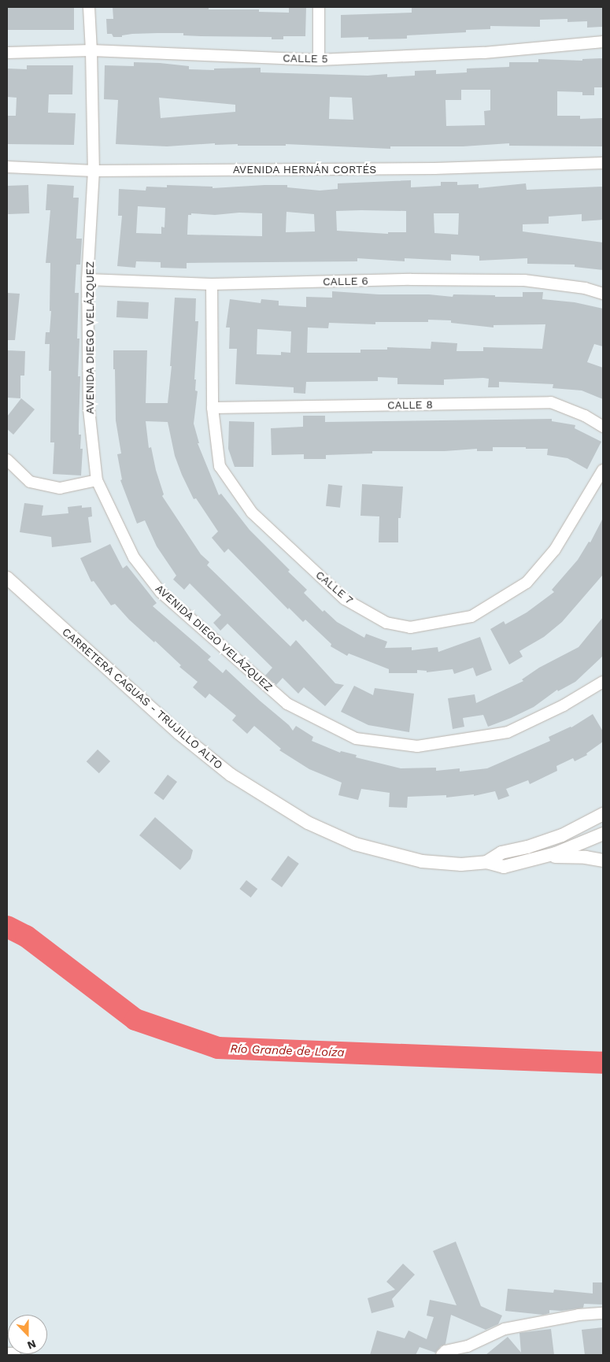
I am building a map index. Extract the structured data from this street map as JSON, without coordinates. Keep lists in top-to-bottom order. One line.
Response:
{"streets":{"street":["CALLE 5","AVENIDA HERNÁN CORTÉS","CALLE 6","AVENIDA DIEGO VELÁZQUEZ","CALLE 8","CALLE 7","CARRETERA CAGUAS - TRUJILLO ALTO"]},"crossings":[["CALLE 5","AVENIDA DIEGO VELÁZQUEZ"],["AVENIDA HERNÁN CORTÉS","AVENIDA DIEGO VELÁZQUEZ"],["CALLE 6","AVENIDA DIEGO VELÁZQUEZ"],["CALLE 6","CALLE 7"],["CALLE 8","CALLE 7"]],"water":["Río Grande de Loíza"],"north":"bottom"}
